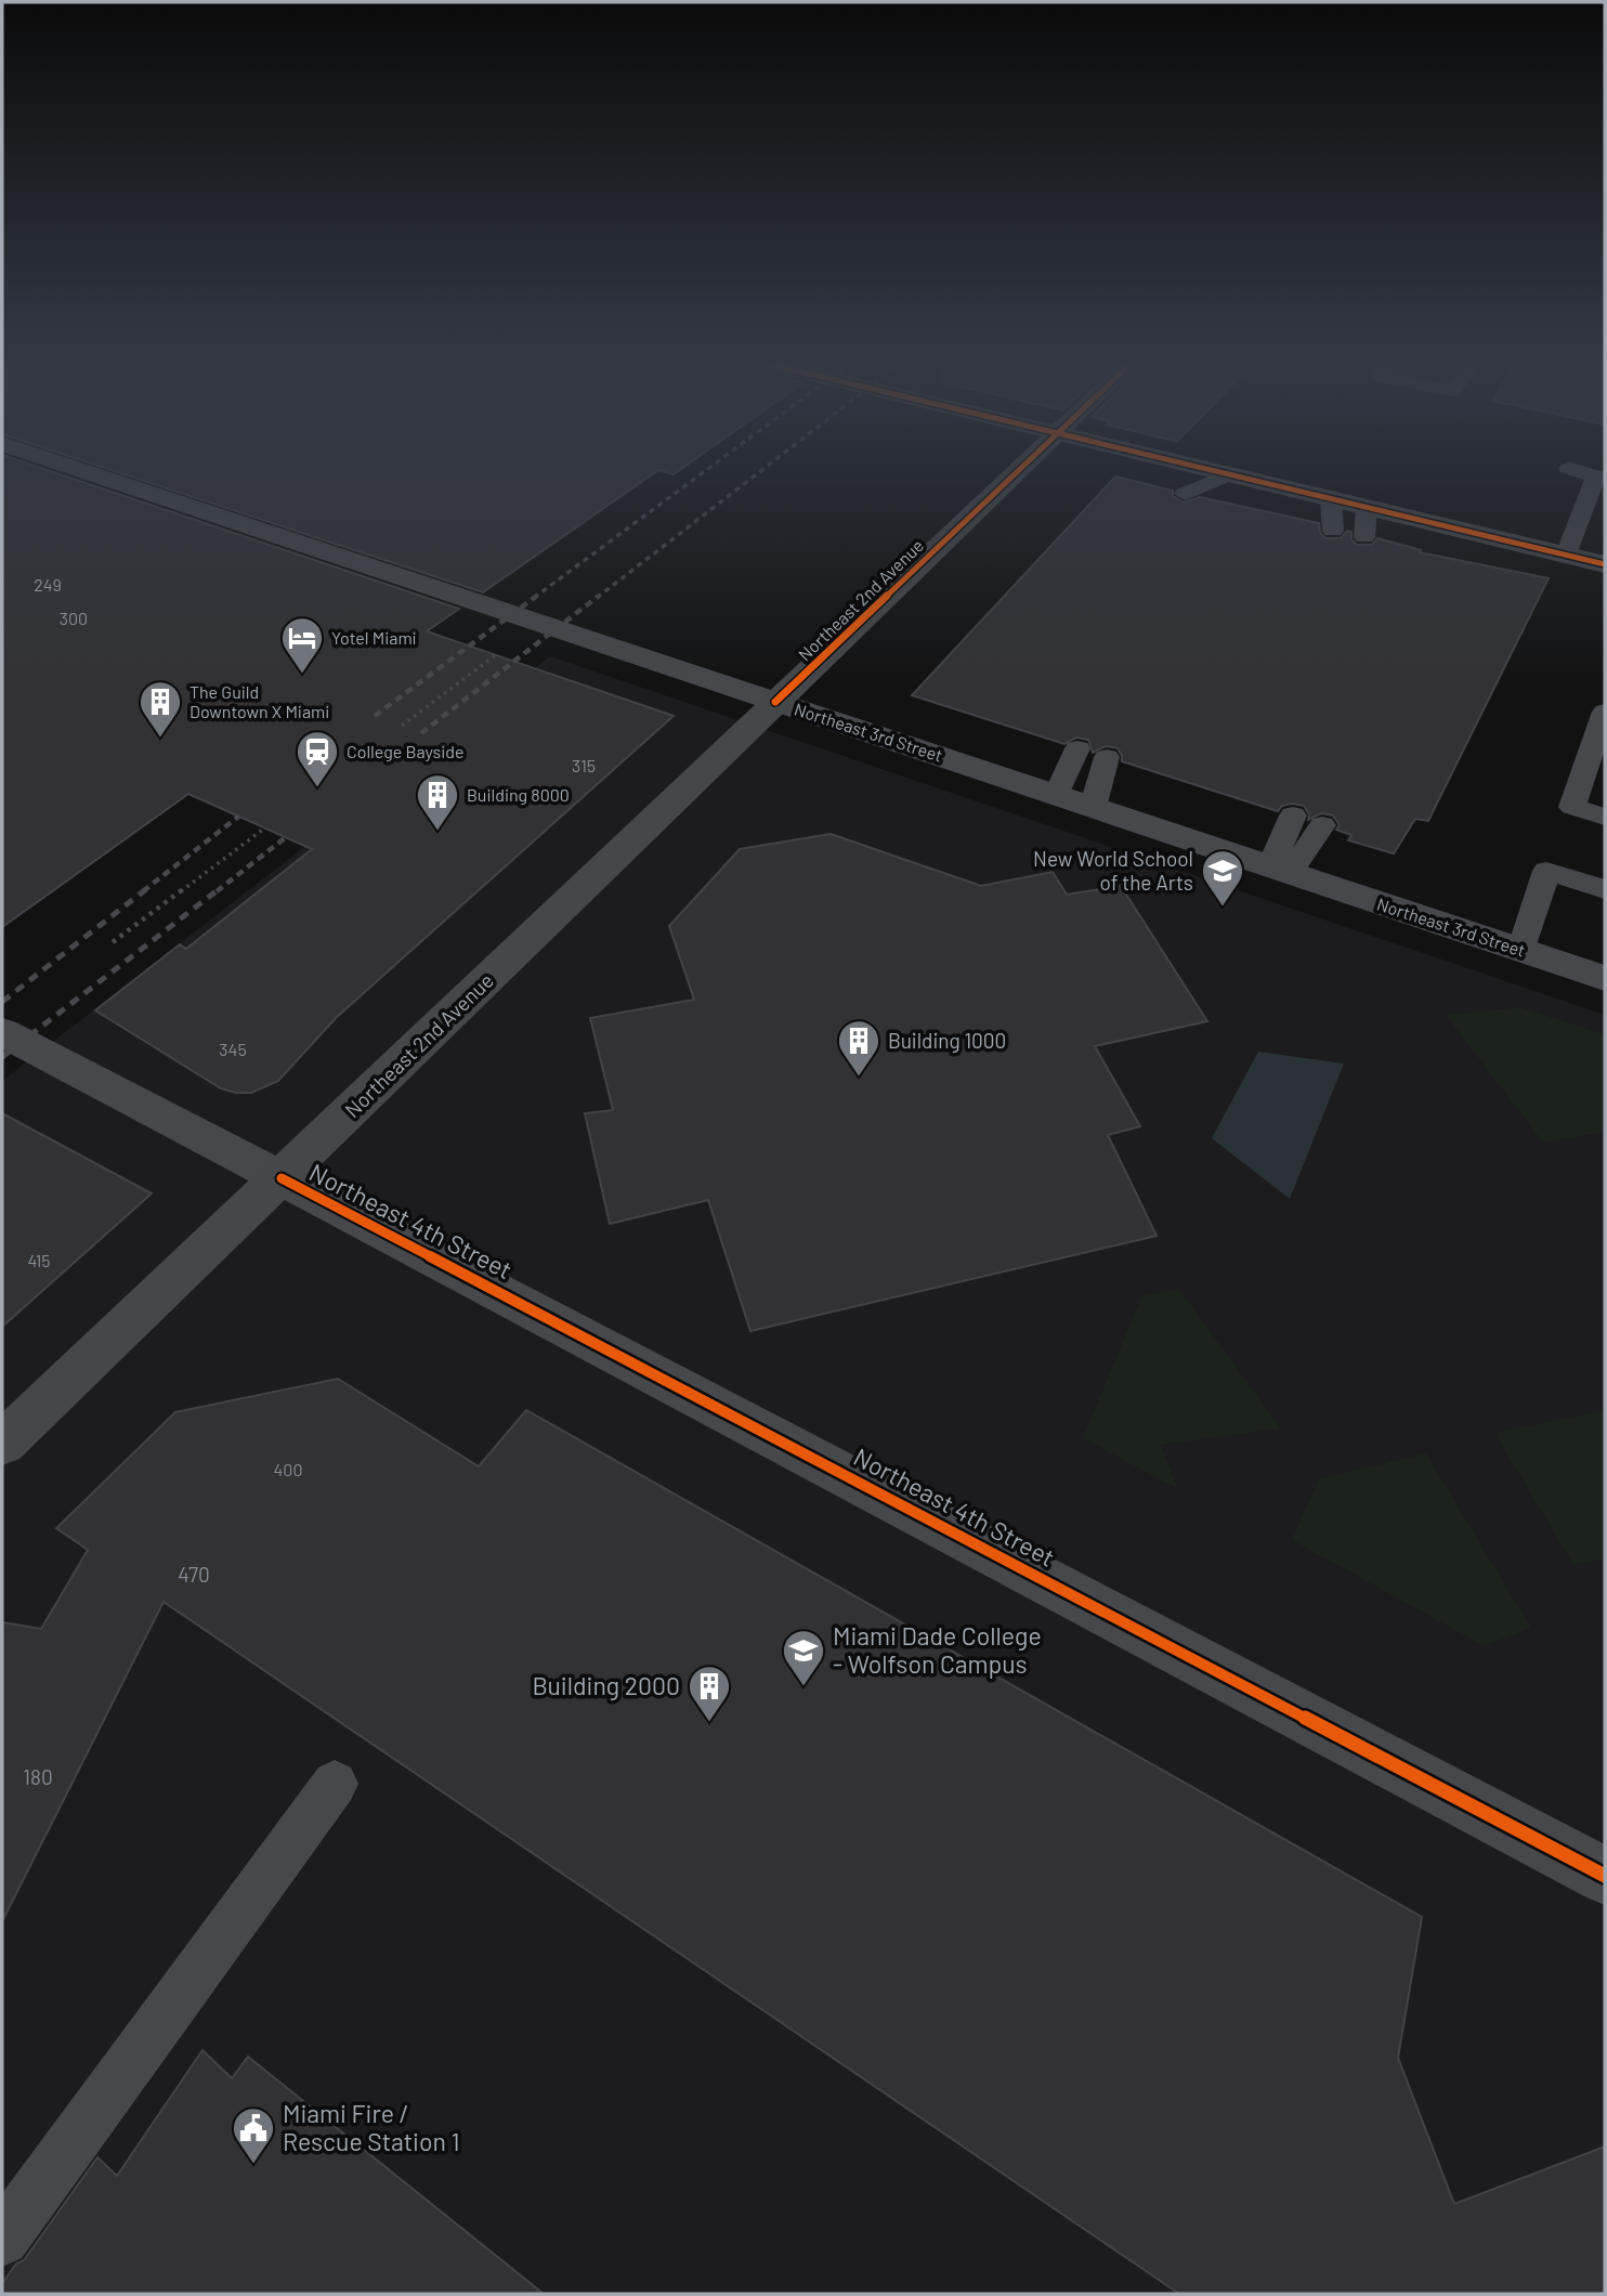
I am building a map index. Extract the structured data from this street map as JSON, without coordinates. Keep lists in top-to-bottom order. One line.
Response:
{"streets":{"main road":["Northeast 2nd Avenue"],"street":["Northeast 3rd Street","Northeast 4th Street"]},"crossings":[["Northeast 2nd Avenue","Northeast 3rd Street"],["Northeast 2nd Avenue","Northeast 4th Street"]],"places":{"hotel":["Yotel Miami"],"building":["The Guild Downtown X Miami","Building 8000","Building 1000","Building 2000"],"station":["College Bayside"],"school or university":["New World School of the Arts","Miami Dade College - Wolfson Campus"],"public building":["Miami Fire / Rescue Station 1"]},"house_numbers":["249","300","315","345","415","400","470","180"]}
